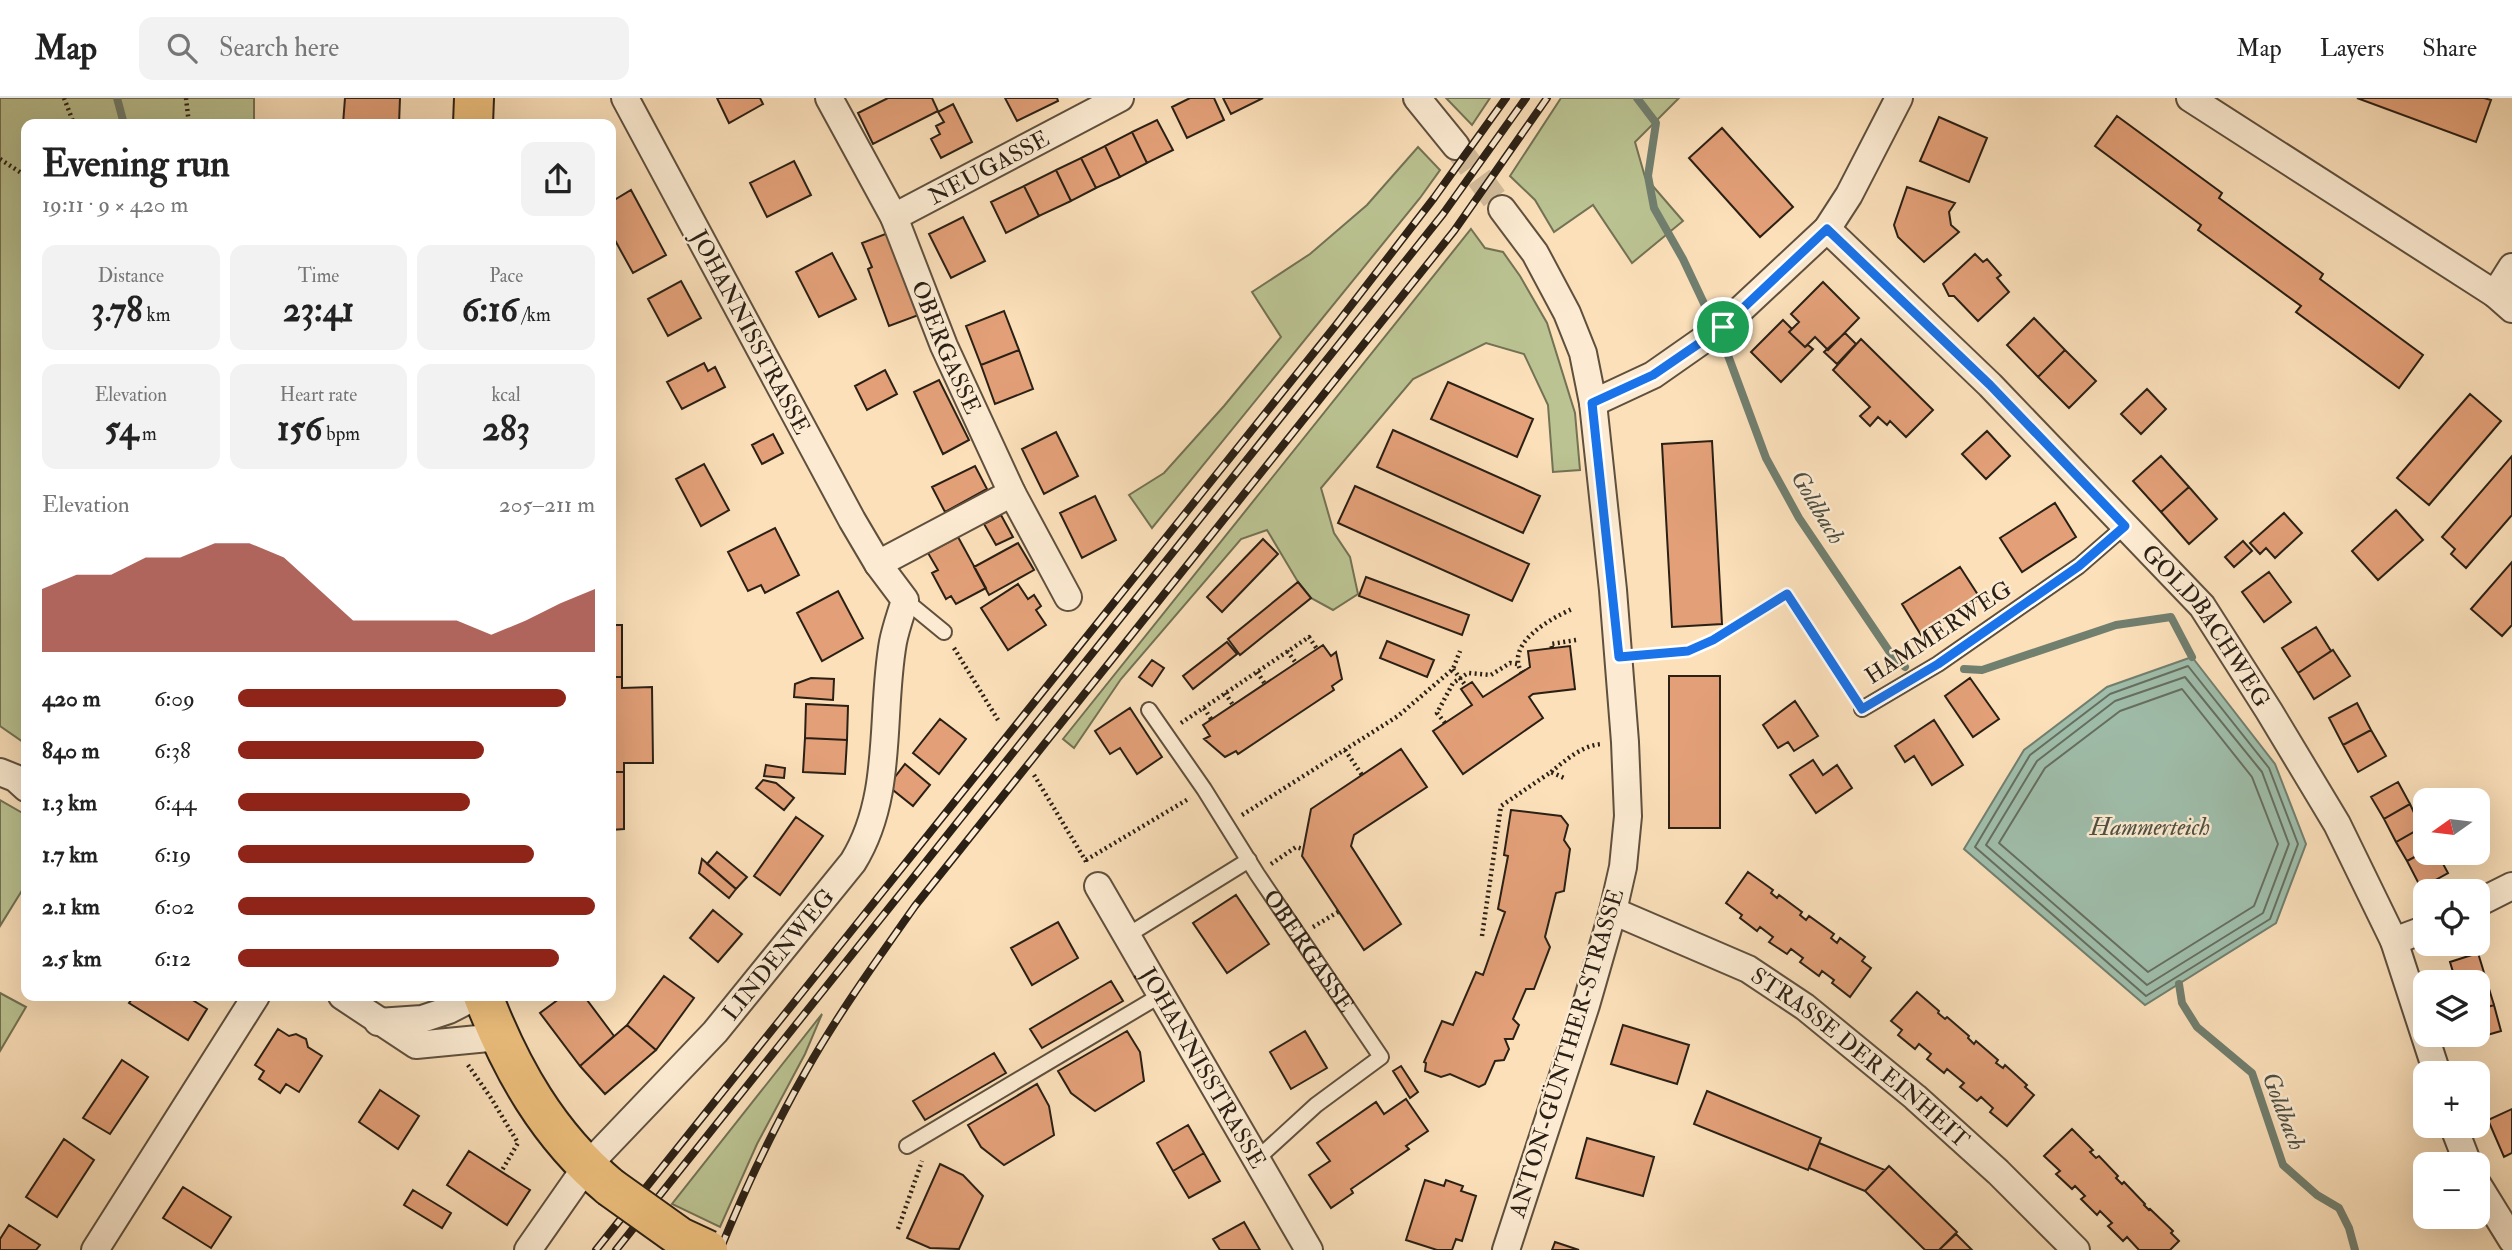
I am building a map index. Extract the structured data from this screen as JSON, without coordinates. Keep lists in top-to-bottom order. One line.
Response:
{"streets":{"street":["NEUGASSE","JOHANNISSTRASSE","OBERGASSE","GOLDBACHWEG","LINDENWEG","ANTON-GÜNTHER-STRASSE","STRASSE DER EINHEIT"],"lane":["HAMMERWEG"]},"crossings":[["NEUGASSE","OBERGASSE"],["JOHANNISSTRASSE","OBERGASSE"],["JOHANNISSTRASSE","LINDENWEG"],["GOLDBACHWEG","HAMMERWEG"],["HAMMERWEG","ANTON-GÜNTHER-STRASSE"],["ANTON-GÜNTHER-STRASSE","STRASSE DER EINHEIT"]],"water":["Goldbach","Hammerteich"],"north":"left","page":{"header":"Map","search":"Search here","nav":["Map","Layers","Share"],"heading":["Evening run","19:11 · 9 × 420 m"],"stats":[["Distance","3.78 km"],["Time","23:41"],["Pace","6:16 /km"],["Elevation","54 m"],["Heart rate","156 bpm"],["kcal","283"]],"chart":["Elevation","205–211 m"],"list":[{"name":"420 m","note":"6:09"},{"name":"840 m","note":"6:38"},{"name":"1.3 km","note":"6:44"},{"name":"1.7 km","note":"6:19"},{"name":"2.1 km","note":"6:02"},{"name":"2.5 km","note":"6:12"}],"map_buttons":["+","−"]}}
